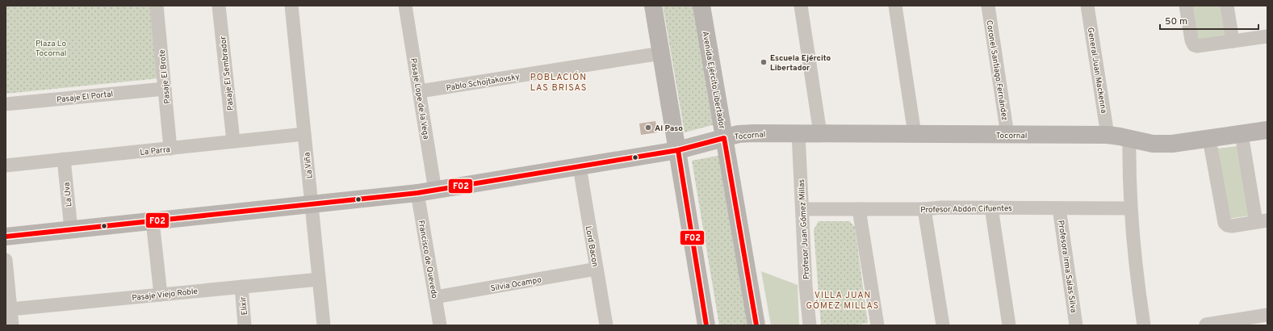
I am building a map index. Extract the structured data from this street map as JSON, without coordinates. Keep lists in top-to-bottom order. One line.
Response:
{"streets":{"street":["Coronel Santiago Fernández","General Juan Mackenna","Pasaje El Sembrador","Pasaje El Brote","Avenida Ejército Libertador","Pablo Schojtakovsky","Pasaje El Portal","Pasaje Lope de la Vega","Tocornal","La Parra","La Viña","La Uva","Profesor Abdón Cifuentes","Profesor Juan Gómez Millas","Lord Bacon","Francisco de Quevedo","Profesora Irma Salas Silva","Silvia Ocampo","Pasaje Viejo Roble","Elixir"]},"crossings":[["Coronel Santiago Fernández","Tocornal"],["General Juan Mackenna","Tocornal"],["Pasaje El Sembrador","La Parra"],["Pasaje El Brote","Pasaje El Portal"],["Pasaje El Brote","La Parra"],["Avenida Ejército Libertador","Tocornal"],["Pablo Schojtakovsky","Pasaje Lope de la Vega"],["Pasaje Lope de la Vega","Tocornal"],["Tocornal","La Viña"],["Tocornal","La Uva"],["Tocornal","Profesor Juan Gómez Millas"],["Tocornal","Lord Bacon"],["Tocornal","Francisco de Quevedo"],["La Parra","La Viña"],["La Parra","La Uva"],["La Viña","Pasaje Viejo Roble"],["Profesor Abdón Cifuentes","Profesor Juan Gómez Millas"],["Profesor Abdón Cifuentes","Profesora Irma Salas Silva"],["Lord Bacon","Silvia Ocampo"],["Francisco de Quevedo","Silvia Ocampo"],["Pasaje Viejo Roble","Elixir"]],"districts":["POBLACIÓN LAS BRISAS","VILLA JUAN GÓMEZ MILLAS"],"parks":["Plaza Lo Tocornal"],"places":["Escuela Ejército Libertador","Al Paso"],"lines":["transit line F02"],"scale_bar":"50 m"}
